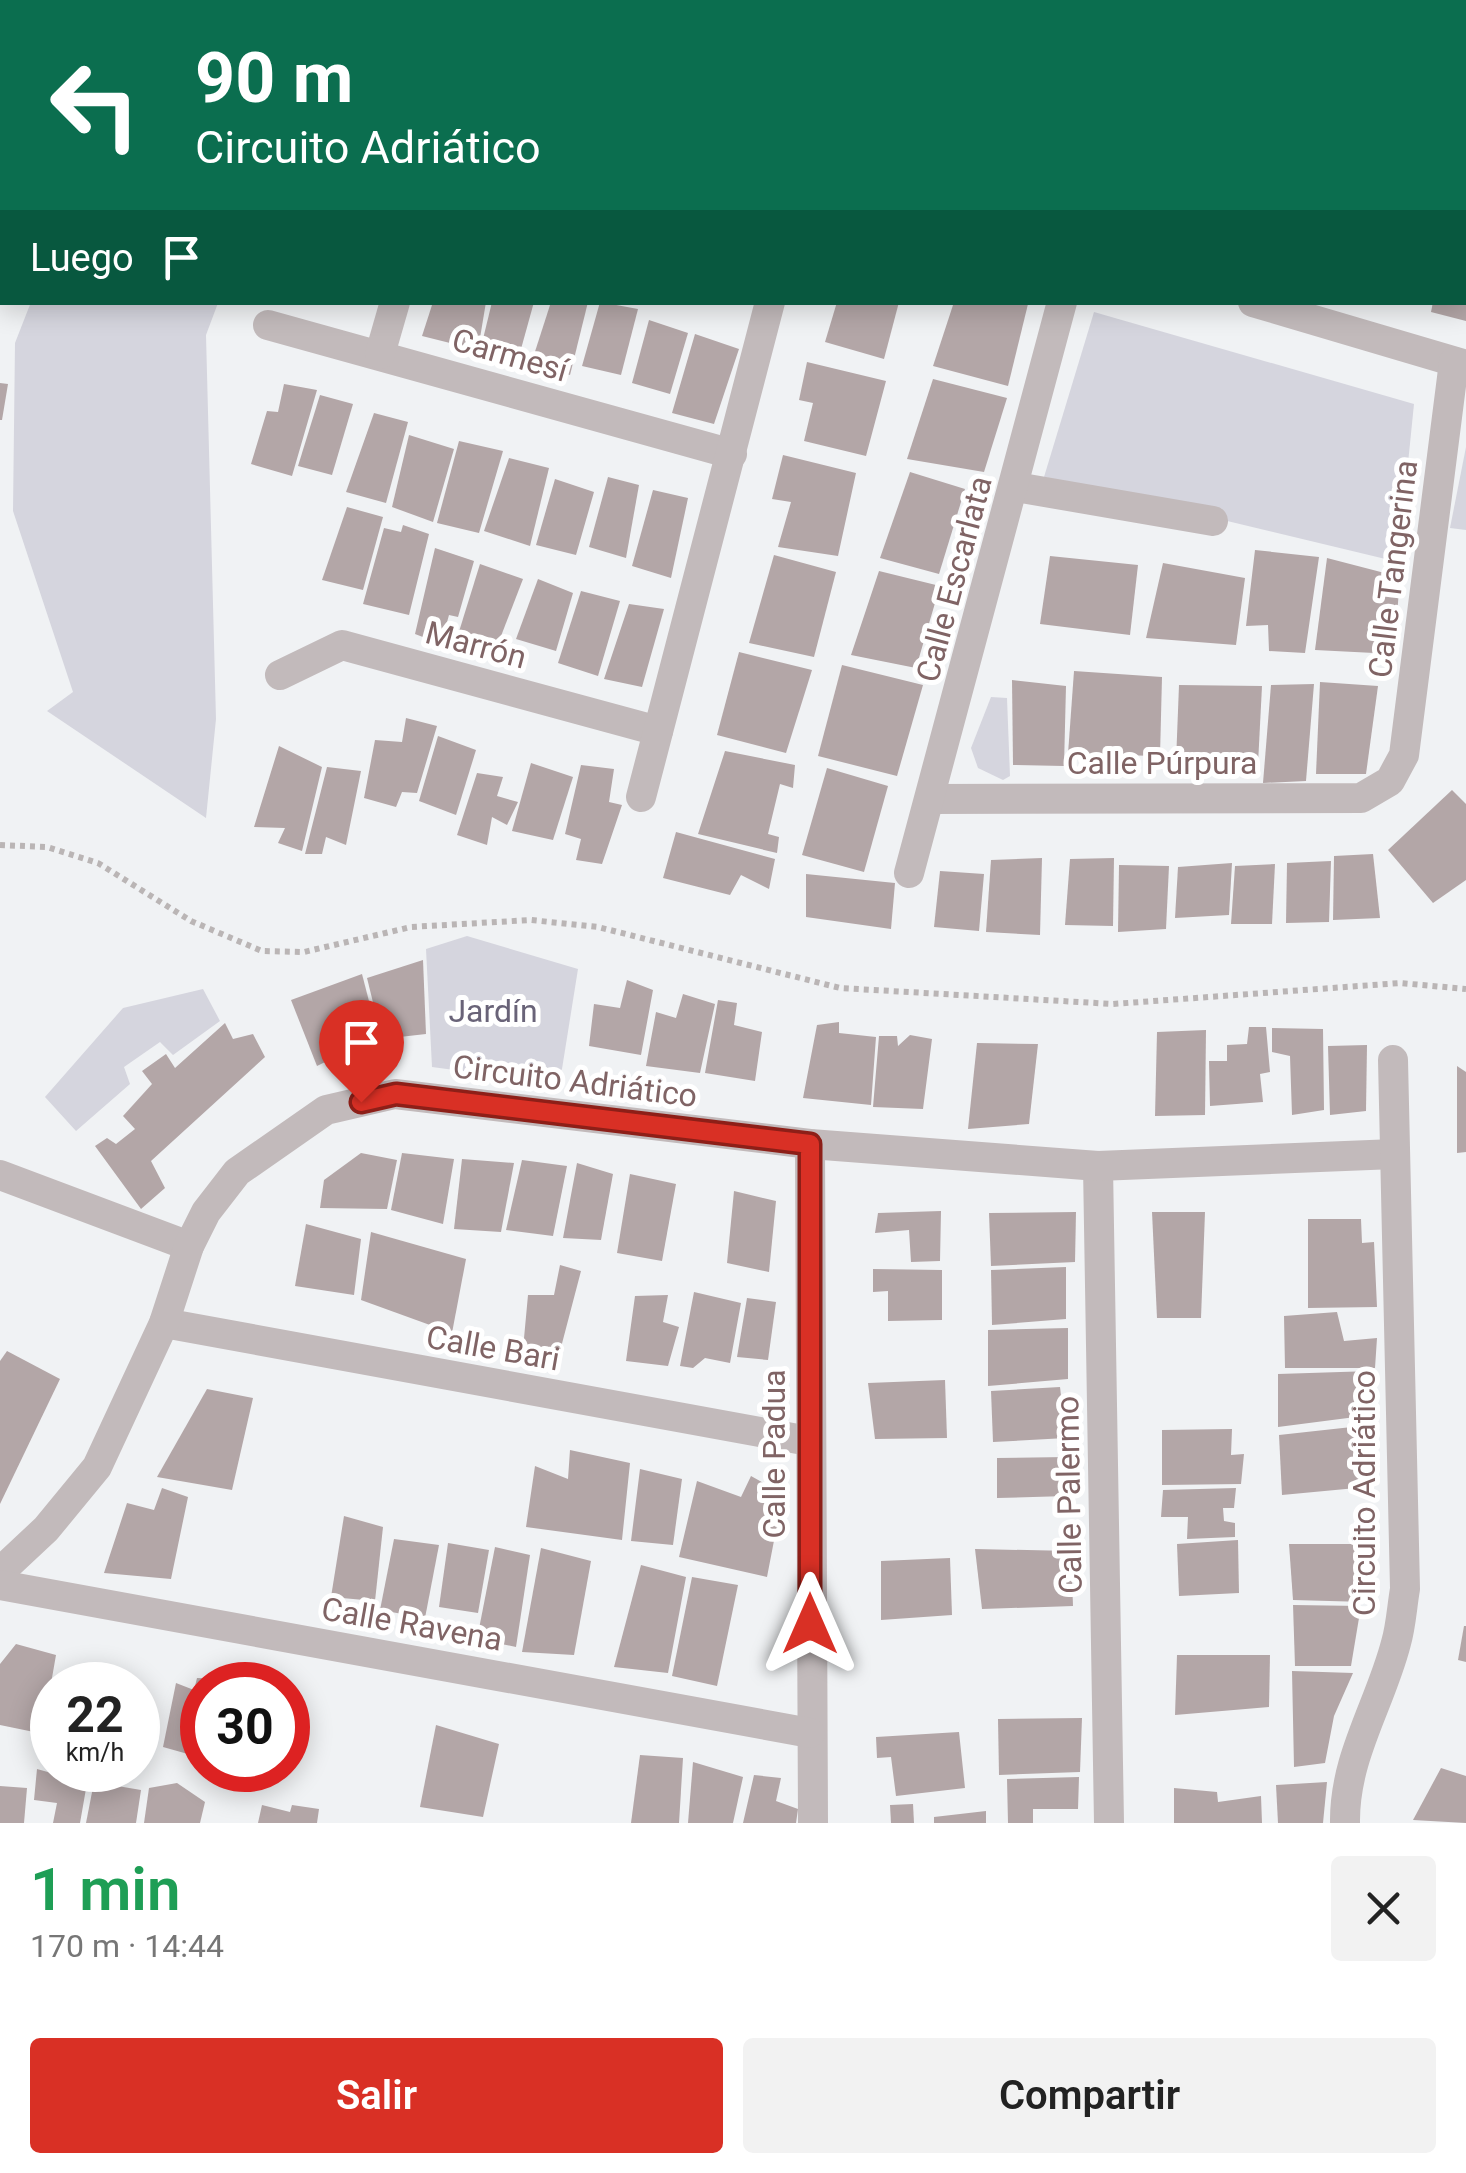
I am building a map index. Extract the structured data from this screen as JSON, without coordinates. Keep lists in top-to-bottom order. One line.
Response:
{"streets":{"street":["Carmesí","Calle Tangerina","Calle Escarlata","Marrón","Calle Púrpura","Circuito Adriático","Calle Bari","Calle Padua","Calle Palermo","Calle Ravena"]},"crossings":[["Calle Tangerina","Calle Púrpura"],["Calle Escarlata","Calle Púrpura"],["Circuito Adriático","Calle Bari"],["Circuito Adriático","Calle Padua"],["Circuito Adriático","Calle Palermo"],["Calle Bari","Calle Padua"],["Calle Padua","Calle Ravena"]],"parks":["Jardín"],"page":{"turn":["90 m","Circuito Adriático"],"then":"Luego","speed":"22 km/h","limit":"30","heading":["1 min","170 m · 14:44"],"buttons":["Salir","Compartir"]}}
